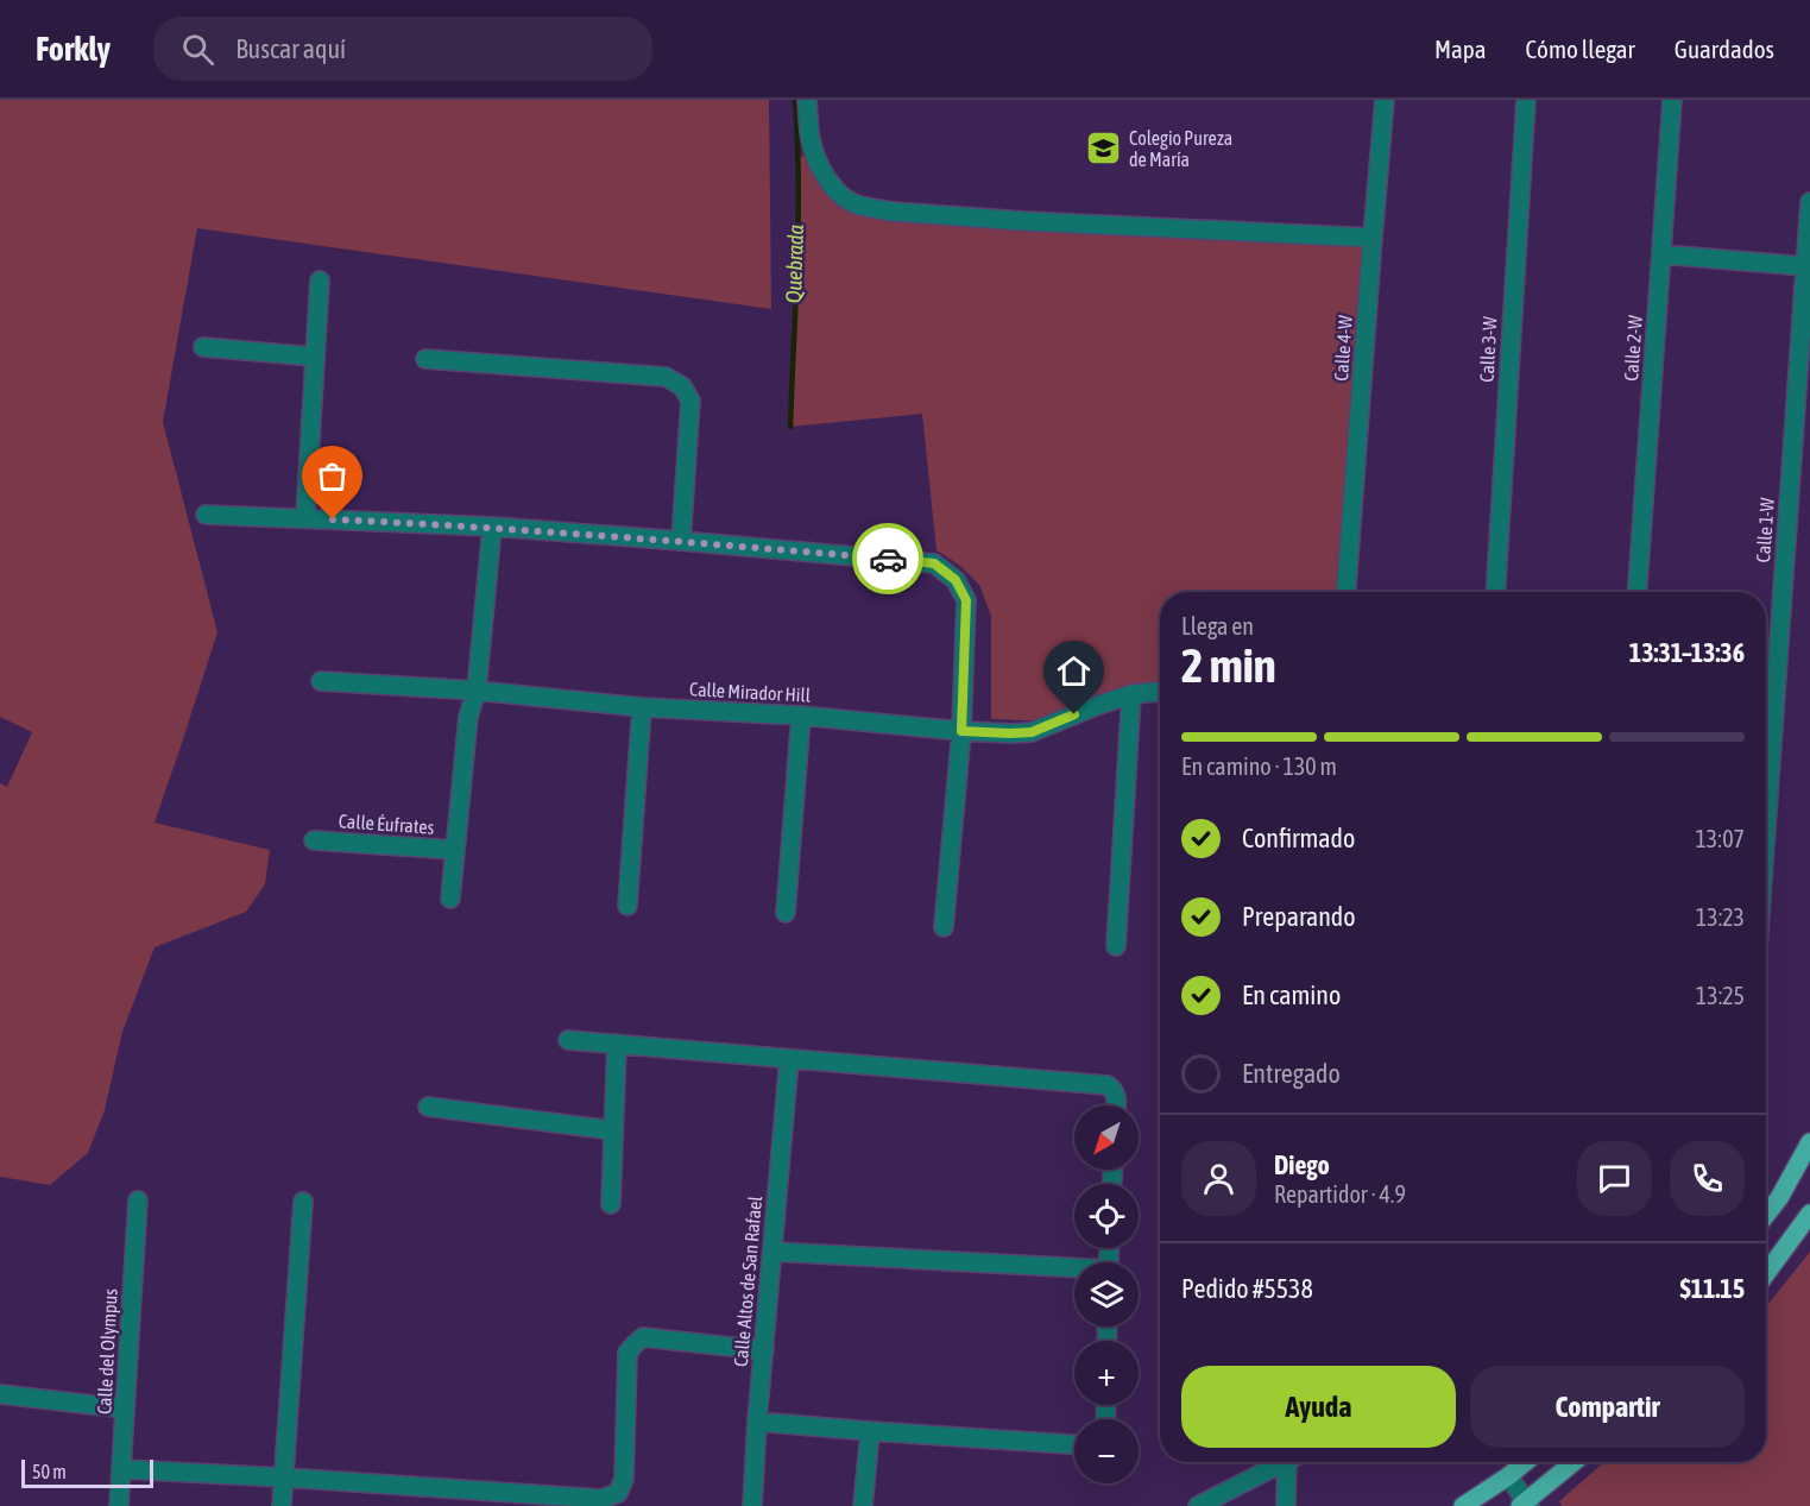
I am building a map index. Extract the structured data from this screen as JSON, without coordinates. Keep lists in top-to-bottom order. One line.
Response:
{"streets":{"street":["Calle 4-W","Calle 2-W","Calle 3-W","Calle 1-W","Calle Mirador Hill","Calle Éufrates","Calle Altos de San Rafael","Calle del Olympus"]},"water":["Quebrada"],"places":{"school or university":["Colegio Pureza de María"]},"scale_bar":"50 m","north":"bottom left","page":{"header":"Forkly","search":"Buscar aquí","nav":["Mapa","Cómo llegar","Guardados"],"heading":["2 min","Llega en","13:31–13:36"],"panel":["Diego","Repartidor · 4.9","Pedido #5538","$11.15"],"bar":"En camino · 130 m","list":[["Confirmado","13:07"],["Preparando","13:23"],["En camino","13:25"],"Entregado"],"map_buttons":["+","−"],"buttons":["Ayuda","Compartir"],"scale":"50 m"}}
